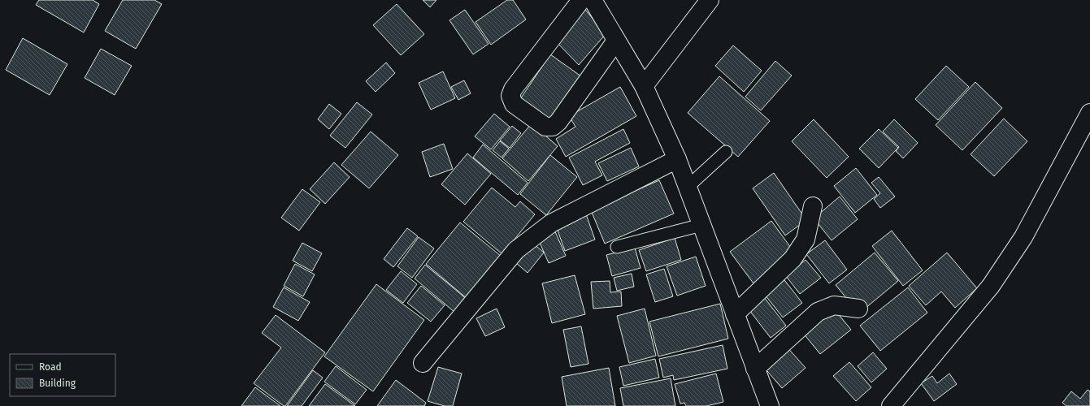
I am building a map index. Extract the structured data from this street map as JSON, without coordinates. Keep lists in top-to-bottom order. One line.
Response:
{"legend":["Road","Building"]}
